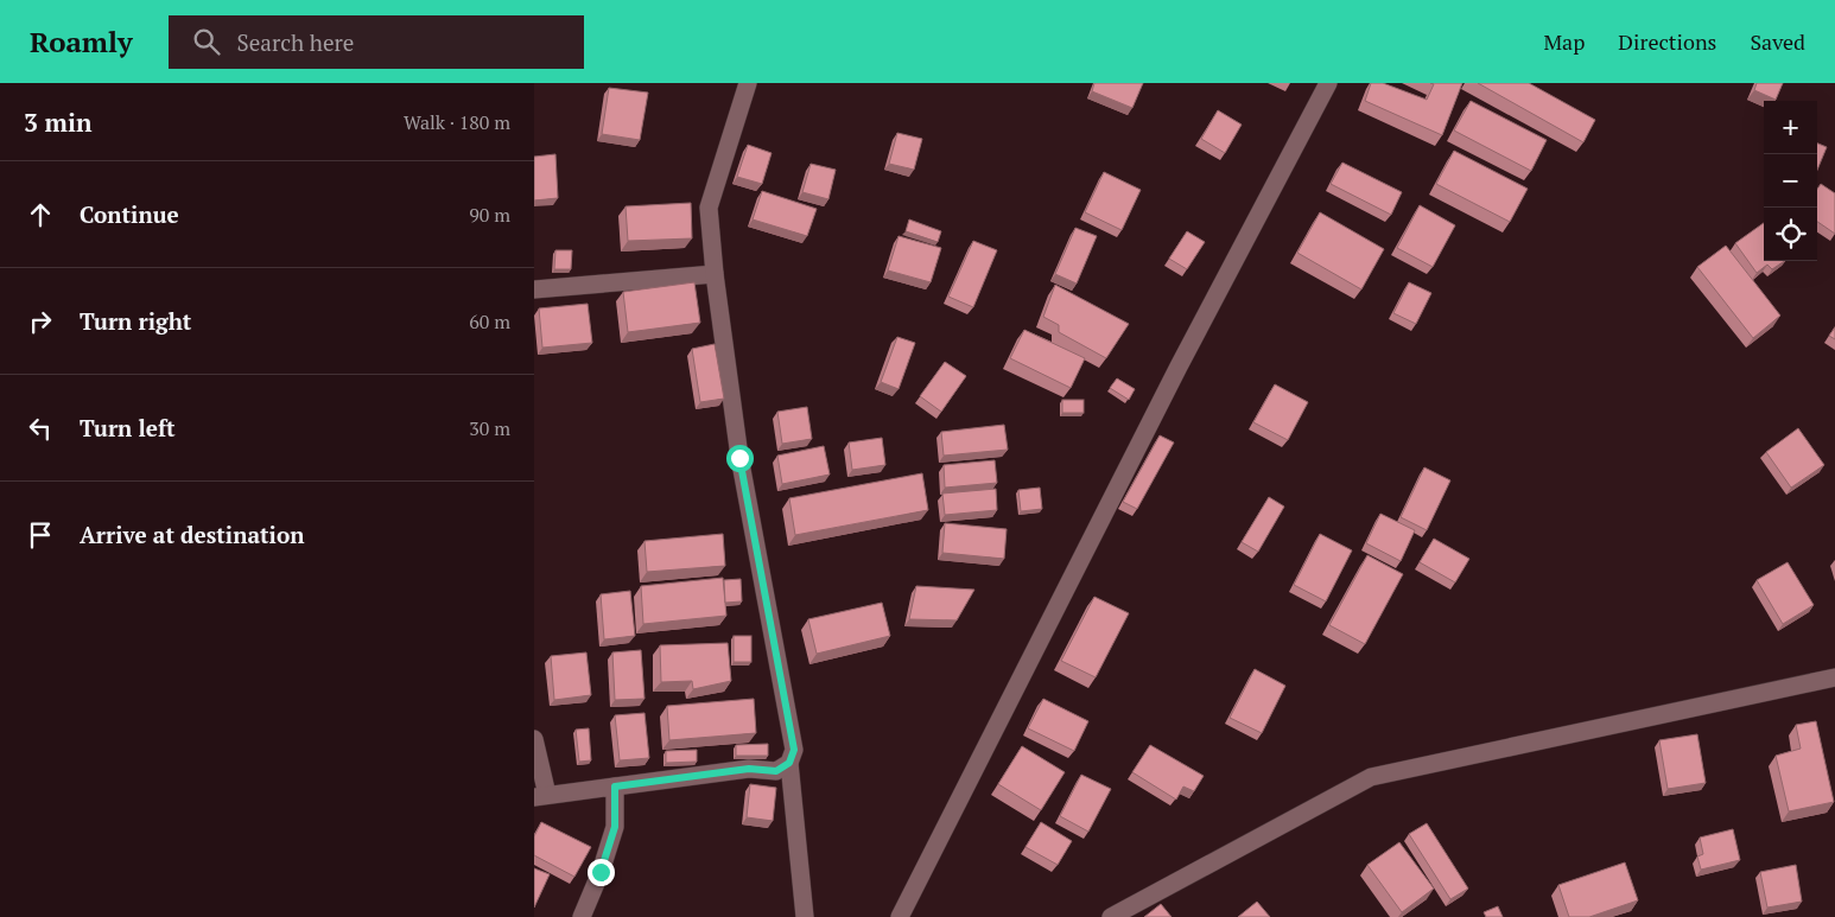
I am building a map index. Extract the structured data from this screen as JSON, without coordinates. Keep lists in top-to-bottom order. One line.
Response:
{"page":{"header":"Roamly","search":"Search here","nav":["Map","Directions","Saved"],"heading":["3 min","Walk · 180 m"],"map_buttons":["+","−"],"list":[["Continue","90 m"],["Turn right","60 m"],["Turn left","30 m"],"Arrive at destination"]}}
